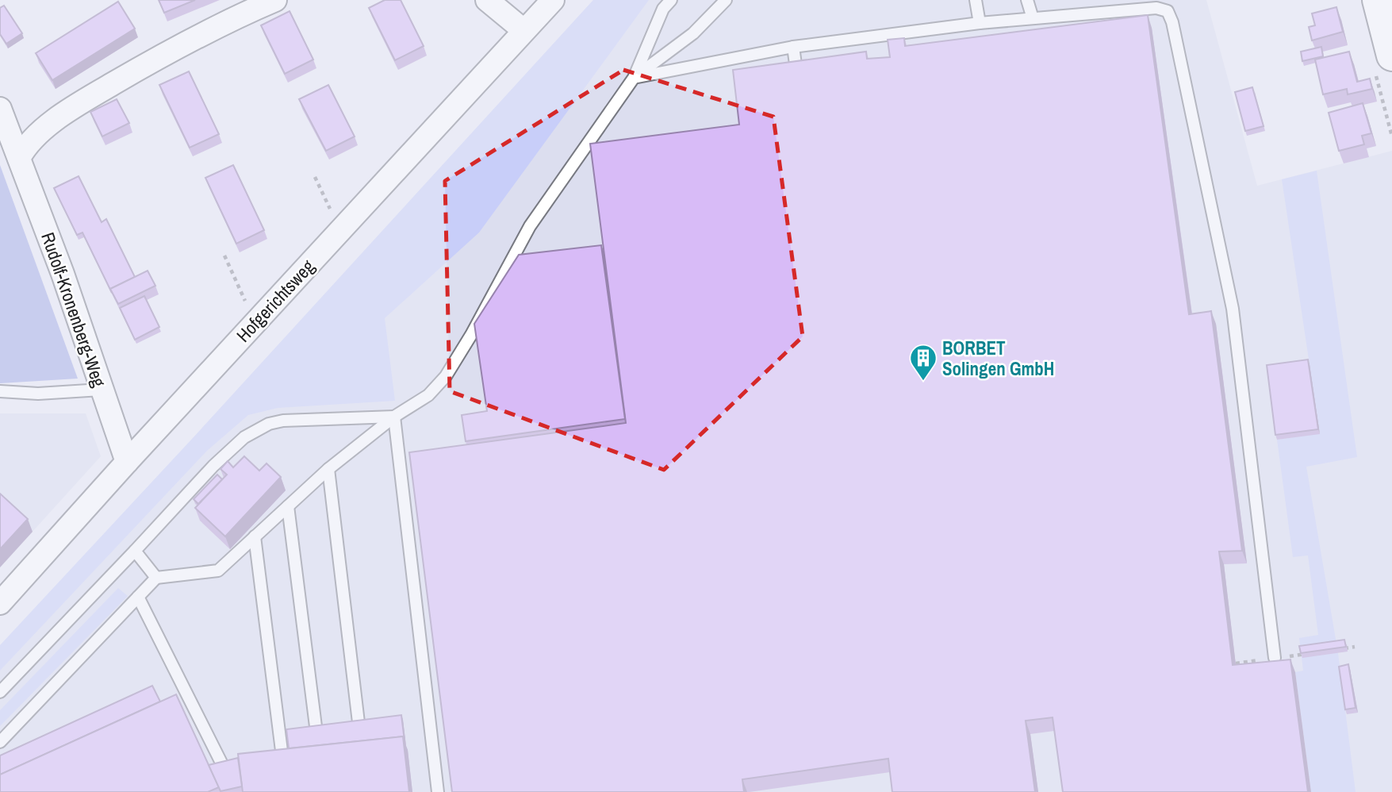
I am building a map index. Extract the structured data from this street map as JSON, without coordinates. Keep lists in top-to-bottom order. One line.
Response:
{"streets":{"street":["Hofgerichtsweg","Rudolf-Kronenberg-Weg"]},"crossings":[["Hofgerichtsweg","Rudolf-Kronenberg-Weg"]],"places":{"building":["BORBET Solingen GmbH"]}}
